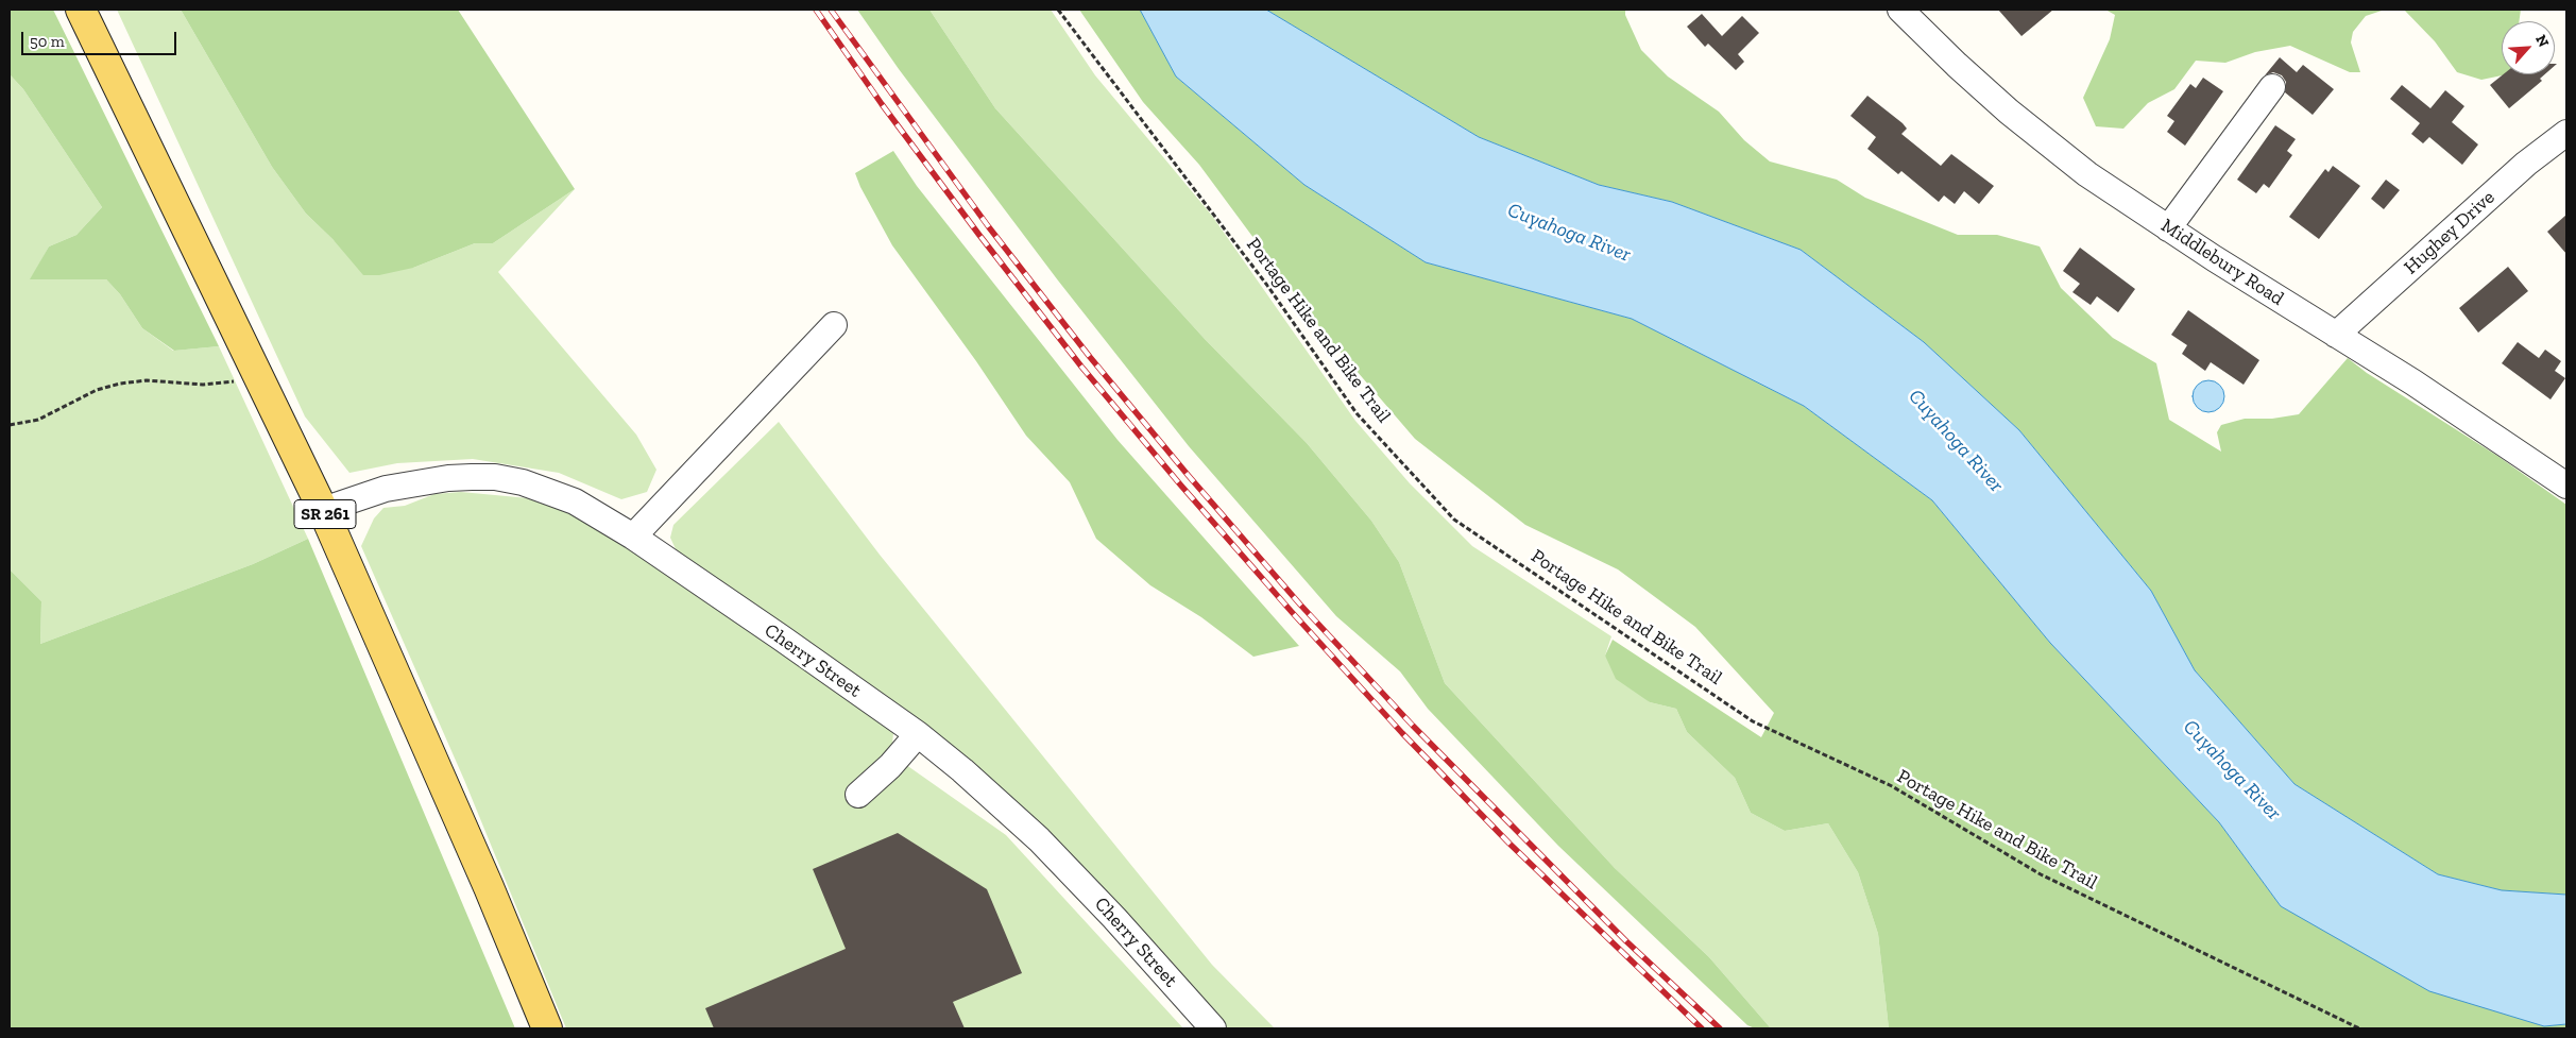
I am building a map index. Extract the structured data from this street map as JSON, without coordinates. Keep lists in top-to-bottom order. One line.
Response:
{"streets":{"main road":["SR 261"],"street":["Hughey Drive","Middlebury Road","Cherry Street"],"path":["Portage Hike and Bike Trail"]},"crossings":[["Hughey Drive","Middlebury Road"],["SR 261","Cherry Street"]],"water":["Cuyahoga River"],"scale_bar":"50 m","north":"top right"}
